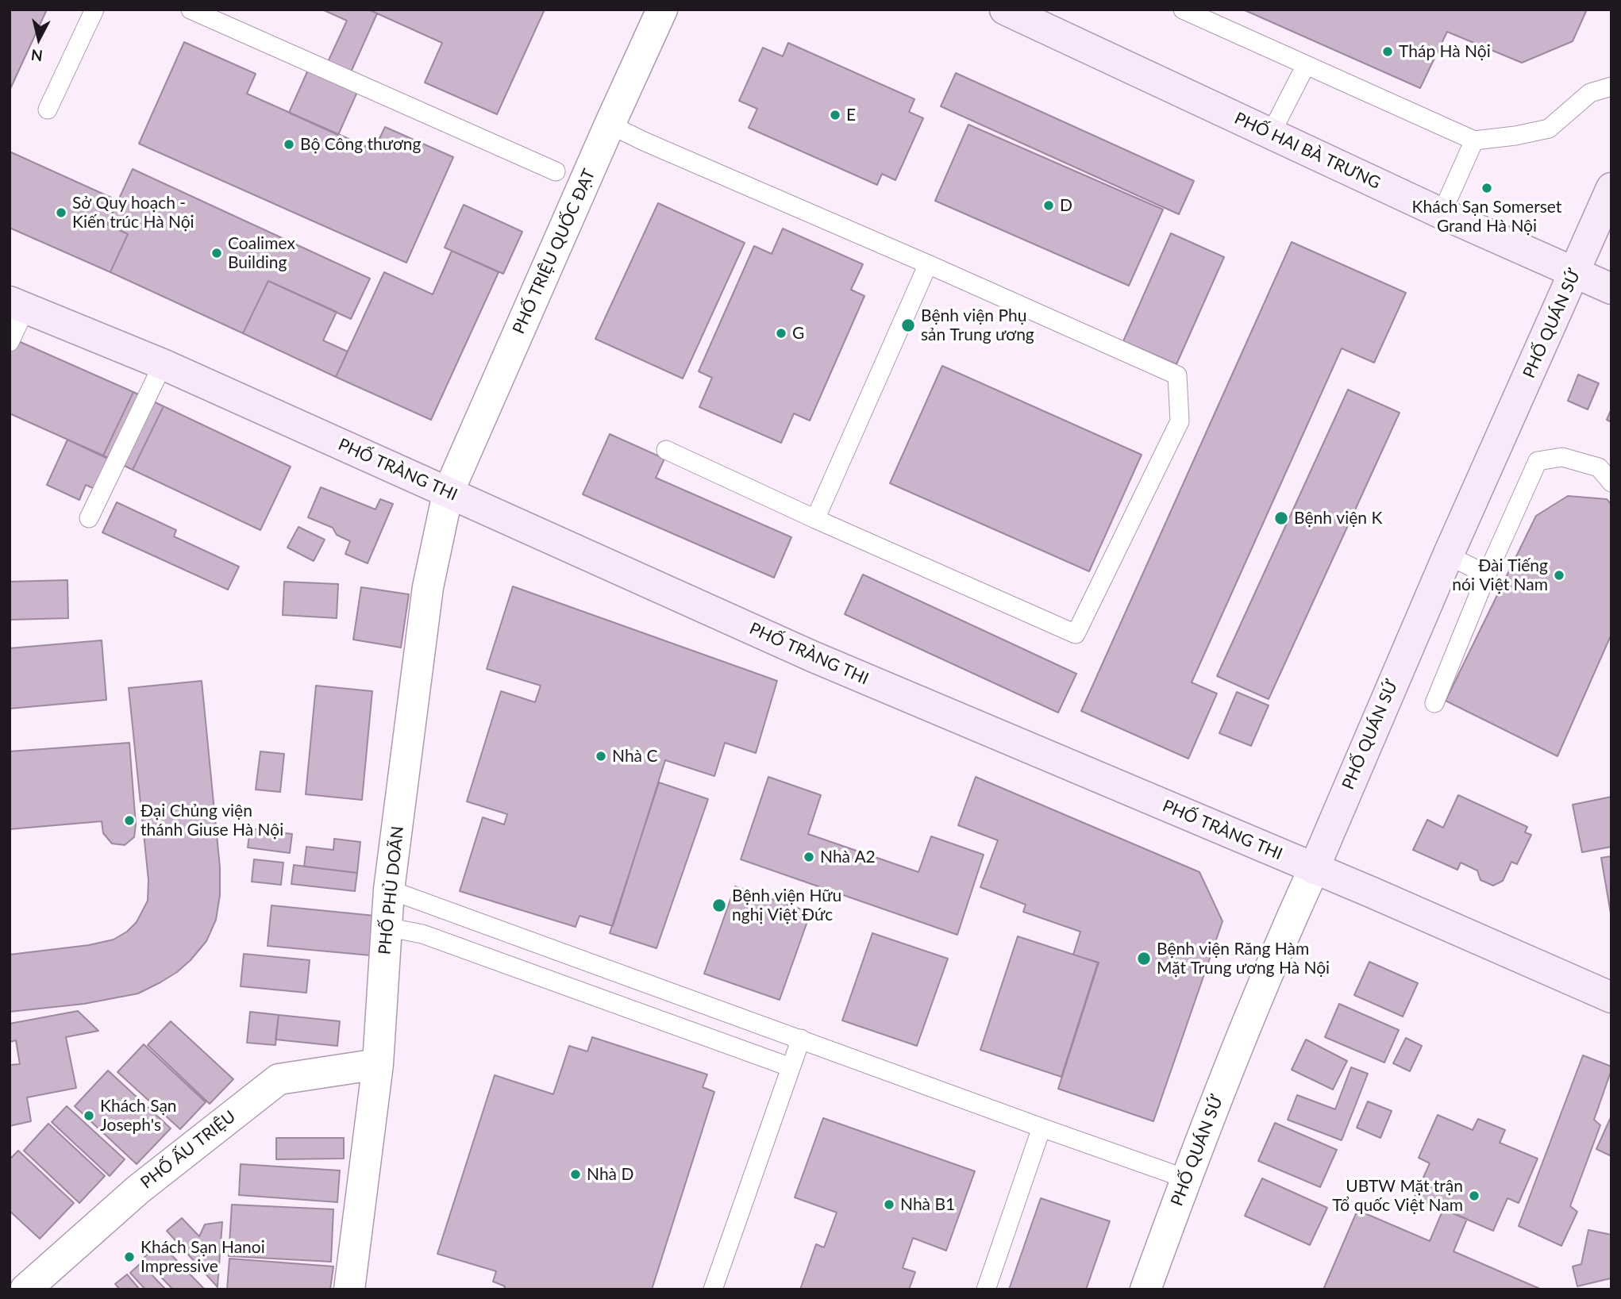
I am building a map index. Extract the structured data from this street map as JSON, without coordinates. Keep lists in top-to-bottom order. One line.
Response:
{"streets":{"main road":["PHỐ HAI BÀ TRƯNG","PHỐ QUÁN SỨ","PHỐ TRÀNG THI"],"street":["PHỐ TRIỆU QUỐC ĐẠT","PHỐ PHỦ DOÃN","PHỐ ẤU TRIỆU"]},"crossings":[["PHỐ HAI BÀ TRƯNG","PHỐ QUÁN SỨ"],["PHỐ TRIỆU QUỐC ĐẠT","PHỐ TRÀNG THI"],["PHỐ TRIỆU QUỐC ĐẠT","PHỐ PHỦ DOÃN"],["PHỐ QUÁN SỨ","PHỐ TRÀNG THI"],["PHỐ TRÀNG THI","PHỐ PHỦ DOÃN"],["PHỐ PHỦ DOÃN","PHỐ ẤU TRIỆU"]],"places":["Tháp Hà Nội","E","Bộ Công thương","Khách Sạn Somerset Grand Hà Nội","D","Sở Quy hoạch - Kiến trúc Hà Nội","Coalimex Building","Bệnh viện Phụ sản Trung ương","G","Bệnh viện K","Đài Tiếng nói Việt Nam","Nhà C","Đại Chủng viện thánh Giuse Hà Nội","Nhà A2","Bệnh viện Hữu nghị Việt Đức","Bệnh viện Răng Hàm Mặt Trung ương Hà Nội","Khách Sạn Joseph's","Nhà D","UBTW Mặt trận Tổ quốc Việt Nam","Nhà B1","Khách Sạn Hanoi Impressive"],"north":"bottom"}
